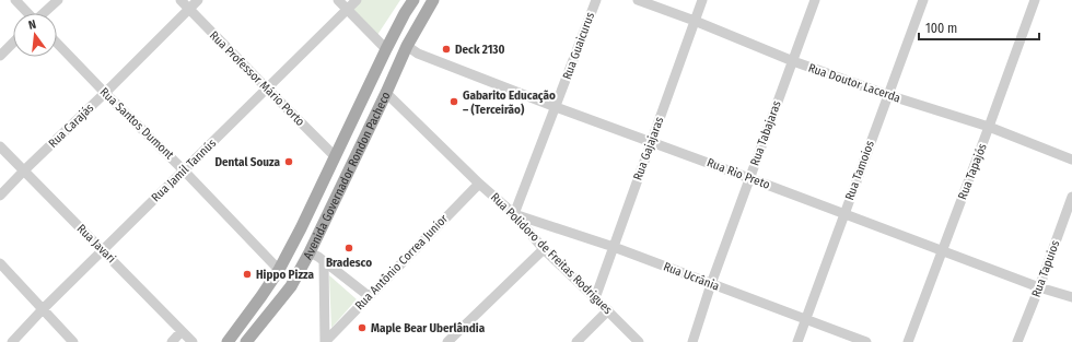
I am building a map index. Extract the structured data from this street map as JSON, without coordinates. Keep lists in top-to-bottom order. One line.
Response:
{"streets":{"main road":["Avenida Governador Rondon Pacheco"],"street":["Rua Guaicurus","Rua Professor Mário Porto","Rua Doutor Lacerda","Rua Santos Dumont","Rua Carajás","Rua Tabajaras","Rua Gajajaras","Rua Jamil Tannús","Rua Tamoios","Rua Tapajós","Rua Rio Preto","Rua Javari","Rua Polidoro de Freitas Rodrigues","Rua Antônio Correa Junior","Rua Tapuios","Rua Ucrânia"]},"crossings":[["Rua Guaicurus","Rua Rio Preto"],["Rua Guaicurus","Rua Polidoro de Freitas Rodrigues"],["Rua Guaicurus","Rua Ucrânia"],["Rua Professor Mário Porto","Rua Carajás"],["Rua Professor Mário Porto","Rua Jamil Tannús"],["Rua Professor Mário Porto","Avenida Governador Rondon Pacheco"],["Rua Doutor Lacerda","Rua Tabajaras"],["Rua Doutor Lacerda","Rua Gajajaras"],["Rua Doutor Lacerda","Rua Tamoios"],["Rua Doutor Lacerda","Rua Tapajós"],["Rua Santos Dumont","Rua Carajás"],["Rua Santos Dumont","Rua Jamil Tannús"],["Rua Santos Dumont","Avenida Governador Rondon Pacheco"],["Rua Carajás","Rua Javari"],["Rua Tabajaras","Rua Rio Preto"],["Rua Tabajaras","Rua Ucrânia"],["Rua Gajajaras","Rua Rio Preto"],["Rua Gajajaras","Rua Polidoro de Freitas Rodrigues"],["Rua Gajajaras","Rua Ucrânia"],["Rua Jamil Tannús","Rua Javari"],["Rua Tamoios","Rua Rio Preto"],["Rua Tamoios","Rua Ucrânia"],["Rua Tapajós","Rua Rio Preto"],["Rua Rio Preto","Avenida Governador Rondon Pacheco"],["Rua Rio Preto","Rua Tapuios"],["Avenida Governador Rondon Pacheco","Rua Polidoro de Freitas Rodrigues"],["Rua Polidoro de Freitas Rodrigues","Rua Antônio Correa Junior"],["Rua Polidoro de Freitas Rodrigues","Rua Ucrânia"]],"places":["Deck 2130","Gabarito Educação – (Terceirão)","Dental Souza","Bradesco","Hippo Pizza","Maple Bear Uberlândia"],"scale_bar":"100 m","north":"top"}
